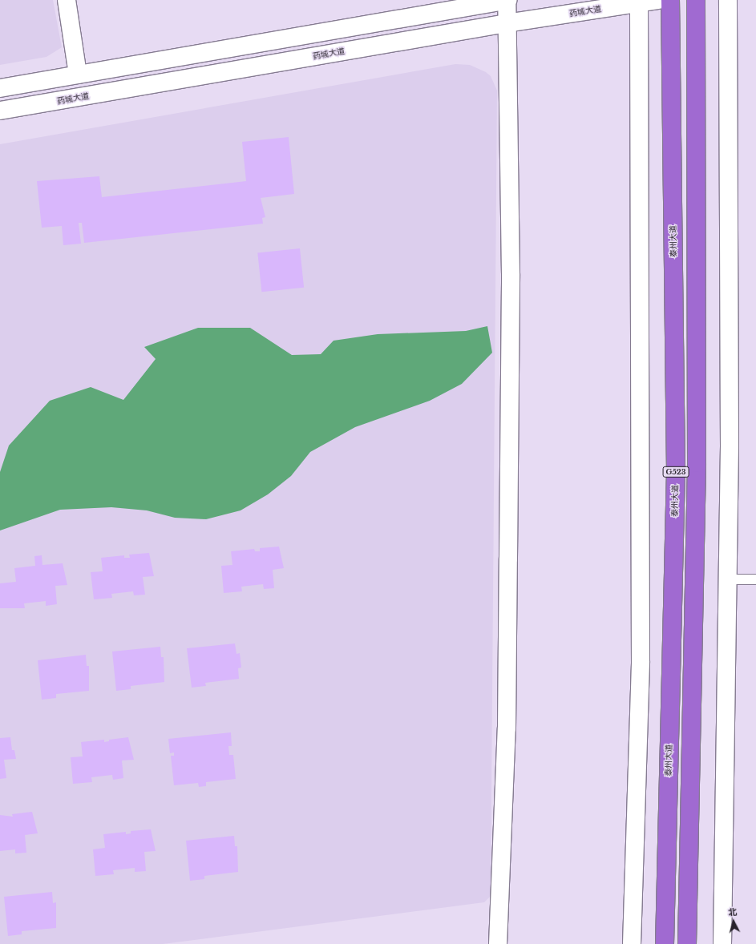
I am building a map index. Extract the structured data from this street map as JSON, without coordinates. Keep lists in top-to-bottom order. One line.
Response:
{"streets":{"highway":["泰州大道","G523"],"street":["药城大道"]},"north":"top"}
